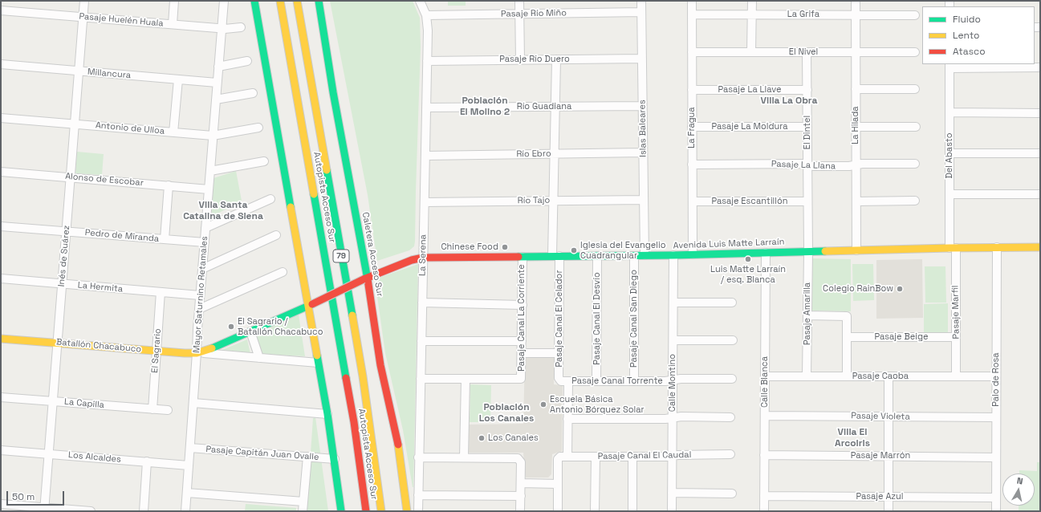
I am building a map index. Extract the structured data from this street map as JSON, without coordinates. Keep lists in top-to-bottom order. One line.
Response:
{"streets":{"main road":["Autopista Acceso Sur","Avenida Luis Matte Larraín","Caletera Acceso Sur","79","Batallón Chacabuco"],"street":["Pasaje Río Miño","La Grifa","Pasaje Huelén Huala","El Nivel","Pasaje Río Duero","Millancura","Pasaje La Llave","Río Guadiana","La Hilada","Pasaje La Moldura","La Fragua","Antonio de Ulloa","Islas Baleares","El Dintel","Río Ebro","Del Abasto","Pasaje La Llana","Alonso de Escobar","Río Tajo","Pasaje Escantillón","Pedro de Miranda","La Serena","Inés de Suárez","La Hermita","Mayor Saturnino Retamales","Pasaje Marfil","Pasaje Amarilla","Pasaje Canal La Corriente","Pasaje Canal El Celador","Pasaje Canal El Desvío","Pasaje Canal San Diego","Pasaje Beige","El Sagrario","Pasaje Caoba","Palo de Rosa","Pasaje Canal Torrente","Calle Blanca","Calle Montino","La Capilla","Pasaje Violeta","Pasaje Capitán Juan Ovalle","Pasaje Canal El Caudal","Pasaje Marrón","Los Alcaldes","Pasaje Azul"]},"crossings":[["Pasaje Río Miño","Islas Baleares"],["Pasaje Río Miño","La Serena"],["La Grifa","La Hilada"],["La Grifa","La Fragua"],["Pasaje Huelén Huala","Inés de Suárez"],["Pasaje Huelén Huala","Mayor Saturnino Retamales"],["El Nivel","La Hilada"],["El Nivel","La Fragua"],["El Nivel","El Dintel"],["Pasaje Río Duero","Islas Baleares"],["Pasaje Río Duero","La Serena"],["Pasaje Río Duero","Pasaje Canal El Celador"],["Millancura","Inés de Suárez"],["Millancura","Mayor Saturnino Retamales"],["Pasaje La Llave","La Fragua"],["Pasaje La Llave","El Dintel"],["Río Guadiana","Islas Baleares"],["Río Guadiana","La Serena"],["Río Guadiana","Pasaje Canal El Celador"],["La Hilada","Pasaje La Llana"],["La Hilada","Avenida Luis Matte Larraín"],["Pasaje La Moldura","La Fragua"],["Pasaje La Moldura","El Dintel"],["La Fragua","Pasaje La Llana"],["La Fragua","Pasaje Escantillón"],["La Fragua","Avenida Luis Matte Larraín"],["Antonio de Ulloa","Inés de Suárez"],["Antonio de Ulloa","Mayor Saturnino Retamales"],["Islas Baleares","Río Ebro"],["Islas Baleares","Río Tajo"],["Islas Baleares","Avenida Luis Matte Larraín"],["El Dintel","Pasaje La Llana"],["El Dintel","Pasaje Escantillón"],["El Dintel","Avenida Luis Matte Larraín"],["El Dintel","Pasaje Amarilla"],["Río Ebro","La Serena"],["Río Ebro","Pasaje Canal El Celador"],["Del Abasto","Avenida Luis Matte Larraín"],["Del Abasto","Pasaje Marfil"],["Alonso de Escobar","Inés de Suárez"],["Alonso de Escobar","Mayor Saturnino Retamales"],["Río Tajo","La Serena"],["Río Tajo","Pasaje Canal El Celador"],["Pedro de Miranda","Inés de Suárez"],["Pedro de Miranda","Mayor Saturnino Retamales"],["Avenida Luis Matte Larraín","Caletera Acceso Sur"],["Avenida Luis Matte Larraín","La Serena"],["Avenida Luis Matte Larraín","Pasaje Marfil"],["Avenida Luis Matte Larraín","Pasaje Amarilla"],["Avenida Luis Matte Larraín","Pasaje Canal La Corriente"],["Avenida Luis Matte Larraín","Pasaje Canal El Celador"],["Avenida Luis Matte Larraín","Pasaje Canal El Desvío"],["Avenida Luis Matte Larraín","Pasaje Canal San Diego"],["Avenida Luis Matte Larraín","Batallón Chacabuco"],["Avenida Luis Matte Larraín","Palo de Rosa"],["Avenida Luis Matte Larraín","Calle Blanca"],["Avenida Luis Matte Larraín","Calle Montino"],["Inés de Suárez","La Hermita"],["Inés de Suárez","Batallón Chacabuco"],["Inés de Suárez","La Capilla"],["Inés de Suárez","Los Alcaldes"],["La Hermita","Mayor Saturnino Retamales"],["La Hermita","El Sagrario"],["Mayor Saturnino Retamales","Batallón Chacabuco"],["Mayor Saturnino Retamales","Pasaje Capitán Juan Ovalle"],["Mayor Saturnino Retamales","Los Alcaldes"],["Pasaje Marfil","Pasaje Beige"],["Pasaje Marfil","Pasaje Caoba"],["Pasaje Amarilla","Pasaje Caoba"],["Pasaje Canal El Celador","Pasaje Canal Torrente"],["Pasaje Canal El Celador","Pasaje Canal El Caudal"],["Pasaje Canal El Desvío","Pasaje Canal Torrente"],["Pasaje Canal San Diego","Pasaje Canal Torrente"],["Batallón Chacabuco","El Sagrario"],["El Sagrario","La Capilla"],["Pasaje Caoba","Palo de Rosa"],["Pasaje Caoba","Calle Blanca"],["Palo de Rosa","Pasaje Violeta"],["Palo de Rosa","Pasaje Marrón"],["Palo de Rosa","Pasaje Azul"],["Pasaje Canal Torrente","Calle Montino"],["Calle Blanca","Pasaje Violeta"],["Calle Blanca","Pasaje Marrón"],["Calle Blanca","Pasaje Azul"],["Calle Montino","Pasaje Canal El Caudal"]],"districts":["Población El Molino 2","Villa La Obra","Villa Santa Catalina de Siena","Población Los Canales","Villa El Arcoiris"],"places":["Chinese Food","Iglesia del Evangelio Cuadrangular","Luis Matte Larraín / esq. Blanca","Colegio RainBow","El Sagrario / Batallón Chacabuco","Escuela Básica Antonio Bórquez Solar","Los Canales"],"legend":["Fluido","Lento","Atasco"],"scale_bar":"50 m","north":"top"}
